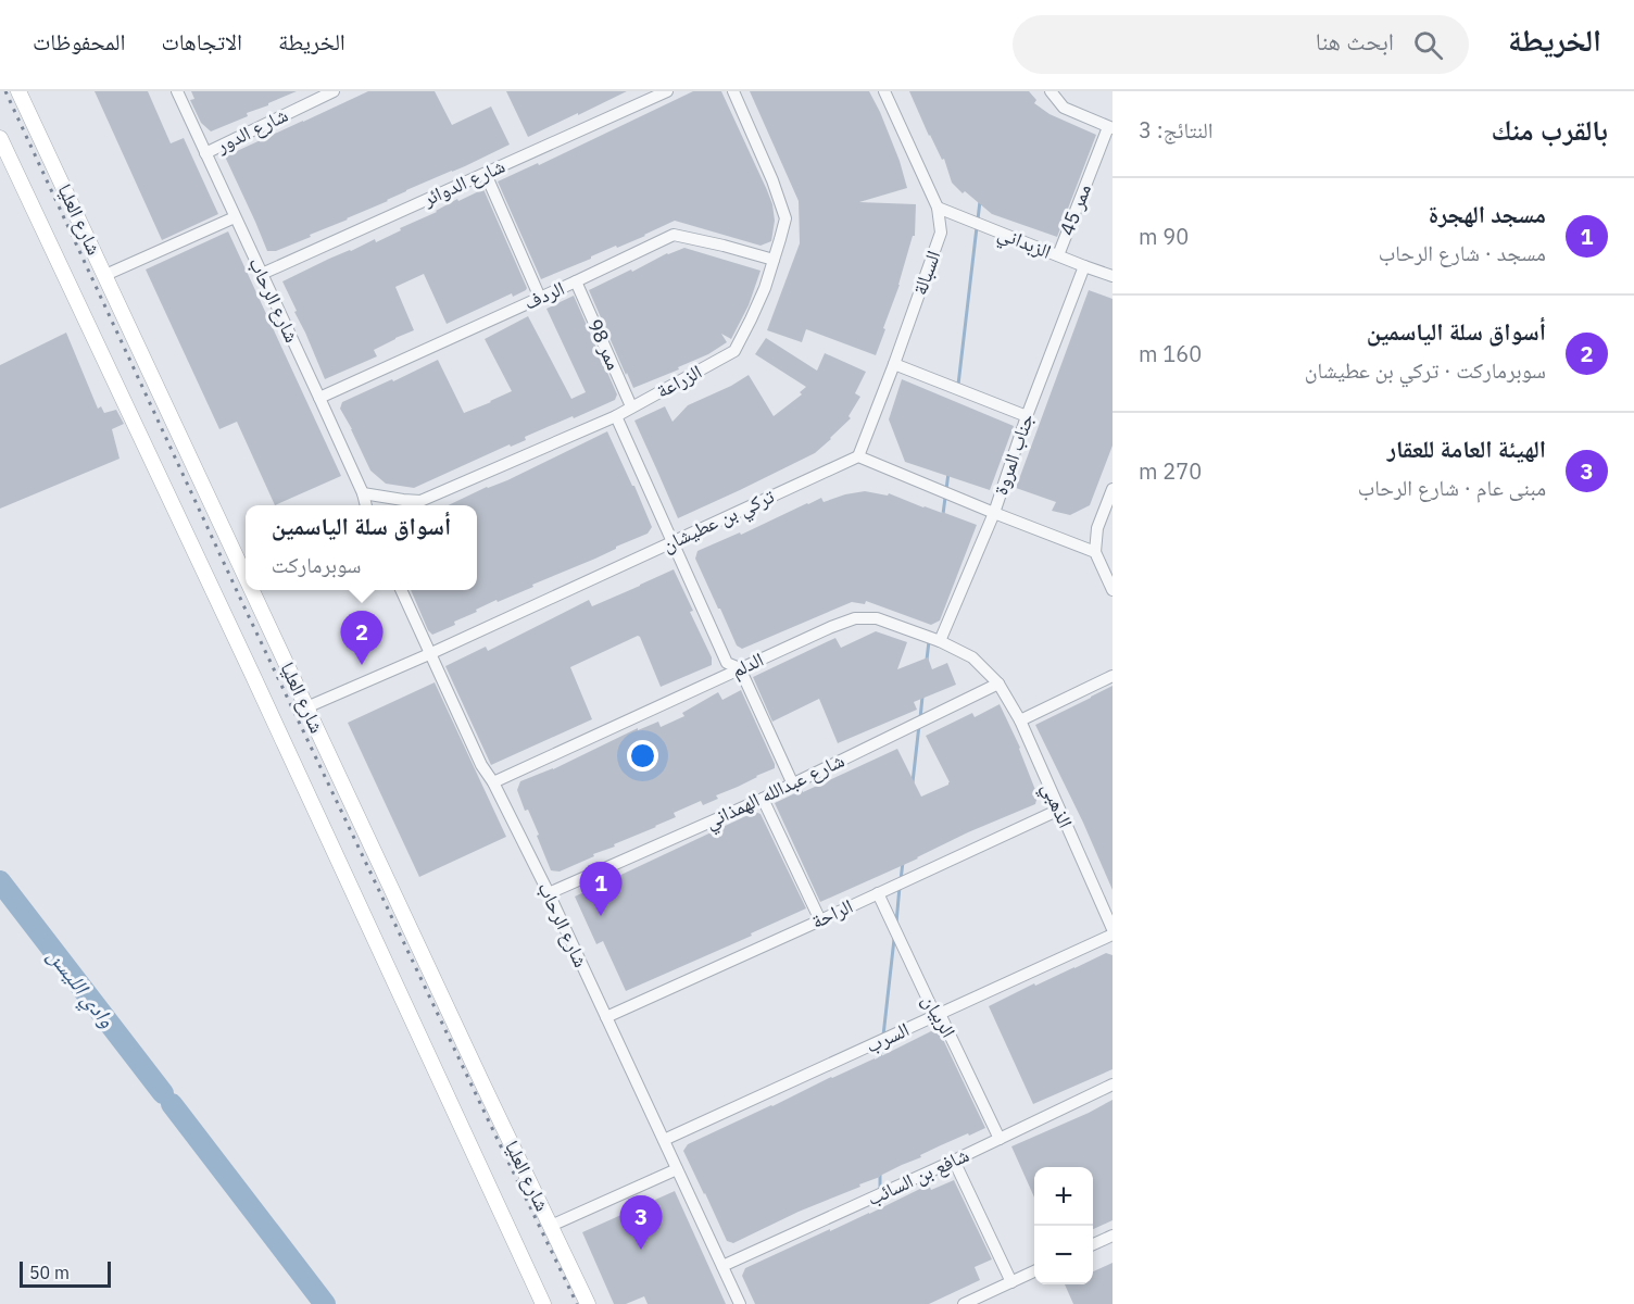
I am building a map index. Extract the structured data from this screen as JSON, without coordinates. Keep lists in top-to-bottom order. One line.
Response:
{"streets":{"main road":["شارع العليا"],"street":["شارع الدور","شارع الدوائر","ممر 45","الزبداني","السبالة","الردف","شارع الرحاب","ممر 98","الزراعة","جناب المروة","تركي بن عطيشان","الدلم","شارع عبدالله الهمذاني","الذهبي","الراحة","الربيان","السرب","شافع بن السائب"]},"crossings":[["شارع الدور","شارع الرحاب"],["شارع الدوائر","شارع الرحاب"],["ممر 45","الزبداني"],["شارع العليا","تركي بن عطيشان"],["الزبداني","السبالة"],["الزبداني","جناب المروة"],["السبالة","تركي بن عطيشان"],["الردف","شارع الرحاب"],["الردف","ممر 98"],["الردف","الزراعة"],["شارع الرحاب","الزراعة"],["شارع الرحاب","تركي بن عطيشان"],["شارع الرحاب","الدلم"],["شارع الرحاب","شارع عبدالله الهمذاني"],["شارع الرحاب","الراحة"],["شارع الرحاب","السرب"],["شارع الرحاب","شافع بن السائب"],["ممر 98","الزراعة"],["جناب المروة","الدلم"],["الدلم","شارع عبدالله الهمذاني"],["الدلم","الذهبي"],["شارع عبدالله الهمذاني","الذهبي"],["الذهبي","الراحة"],["الراحة","الربيان"],["الربيان","السرب"],["الربيان","شافع بن السائب"]],"water":["وادي الليسن"],"scale_bar":"50 m","page":{"header":"الخريطة","search":"ابحث هنا","nav":["الخريطة","الاتجاهات","المحفوظات"],"heading":["بالقرب منك","النتائج: 3"],"list":[{"mark":"1","name":"مسجد الهجرة","note":"مسجد · شارع الرحاب","value":"90 m"},{"mark":"2","name":"أسواق سلة الياسمين","note":"سوبرماركت · تركي بن عطيشان","value":"160 m"},{"mark":"3","name":"الهيئة العامة للعقار","note":"مبنى عام · شارع الرحاب","value":"270 m"}],"popup":["أسواق سلة الياسمين","سوبرماركت"],"pins":["2","1","3"],"map_buttons":["+","−"],"scale":"50 m"}}
